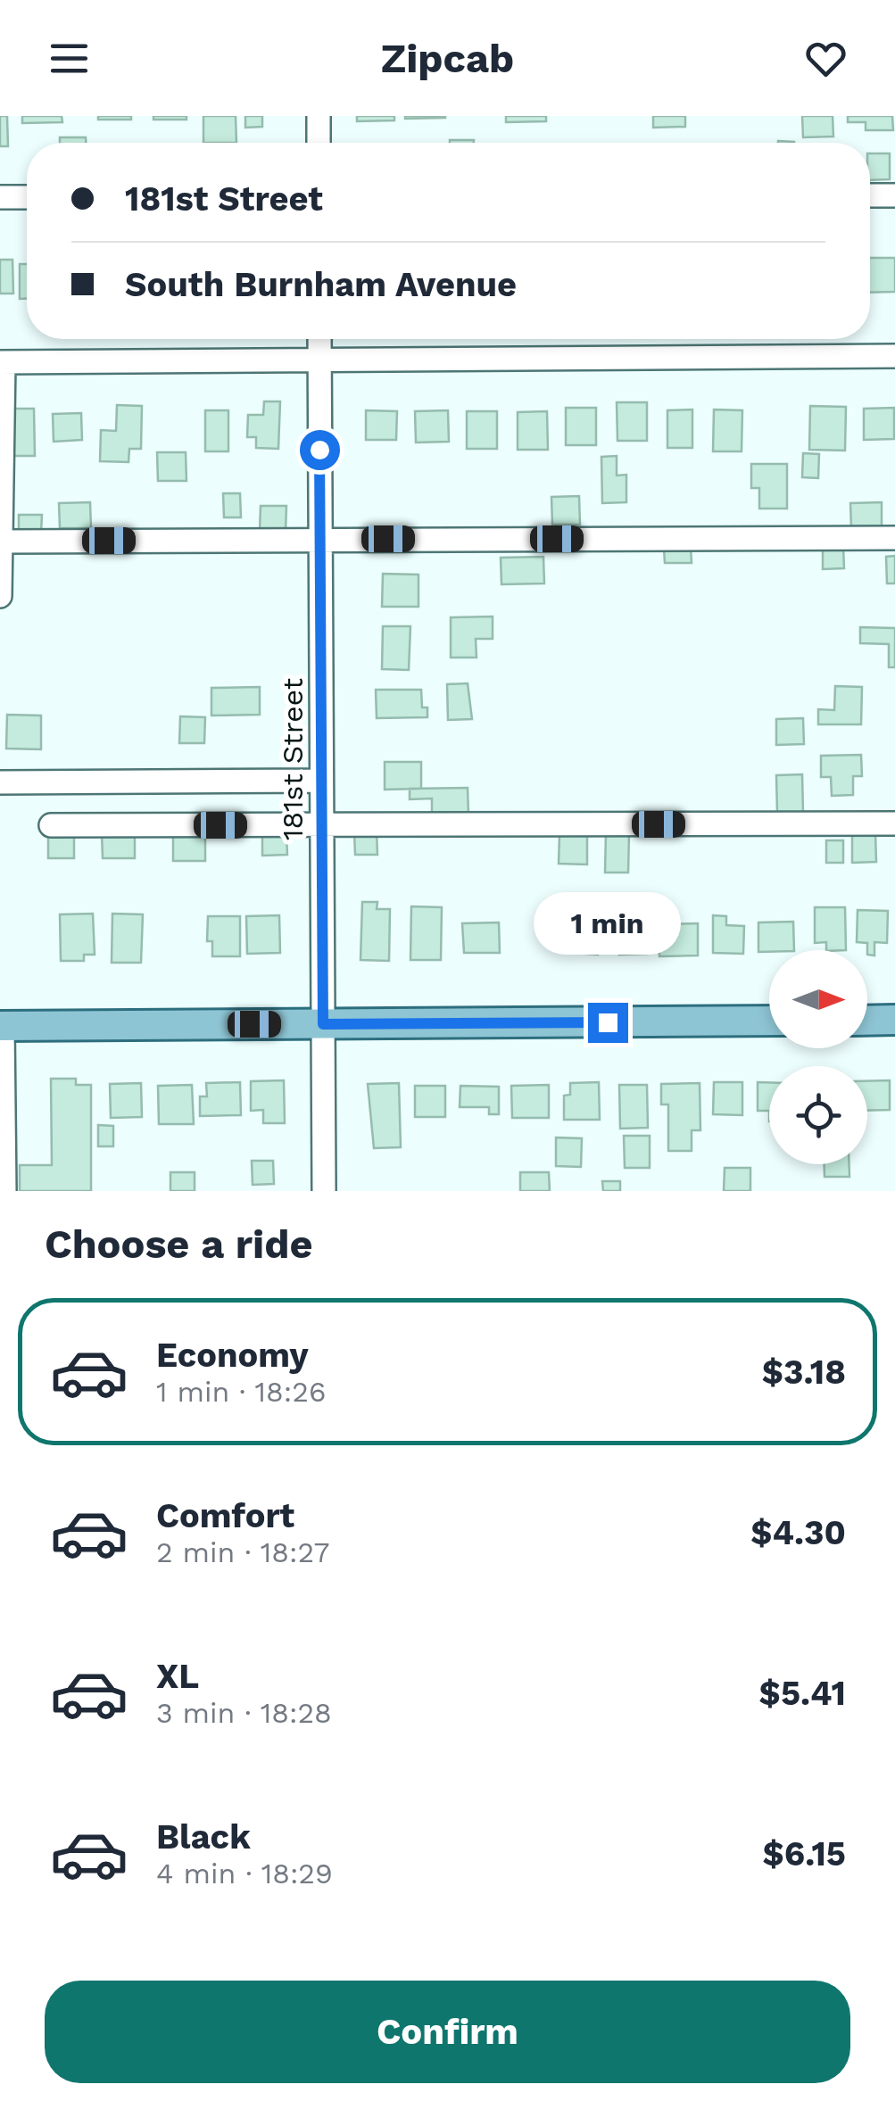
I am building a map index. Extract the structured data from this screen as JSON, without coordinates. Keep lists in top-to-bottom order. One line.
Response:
{"streets":{"street":["181st Street"]},"north":"right","page":{"header":"Zipcab","banner":["181st Street","South Burnham Avenue"],"bubble":"1 min","heading":"Choose a ride","list":[{"name":"Economy","note":"1 min · 18:26","value":"$3.18"},{"name":"Comfort","note":"2 min · 18:27","value":"$4.30"},{"name":"XL","note":"3 min · 18:28","value":"$5.41"},{"name":"Black","note":"4 min · 18:29","value":"$6.15"}],"buttons":"Confirm"}}
